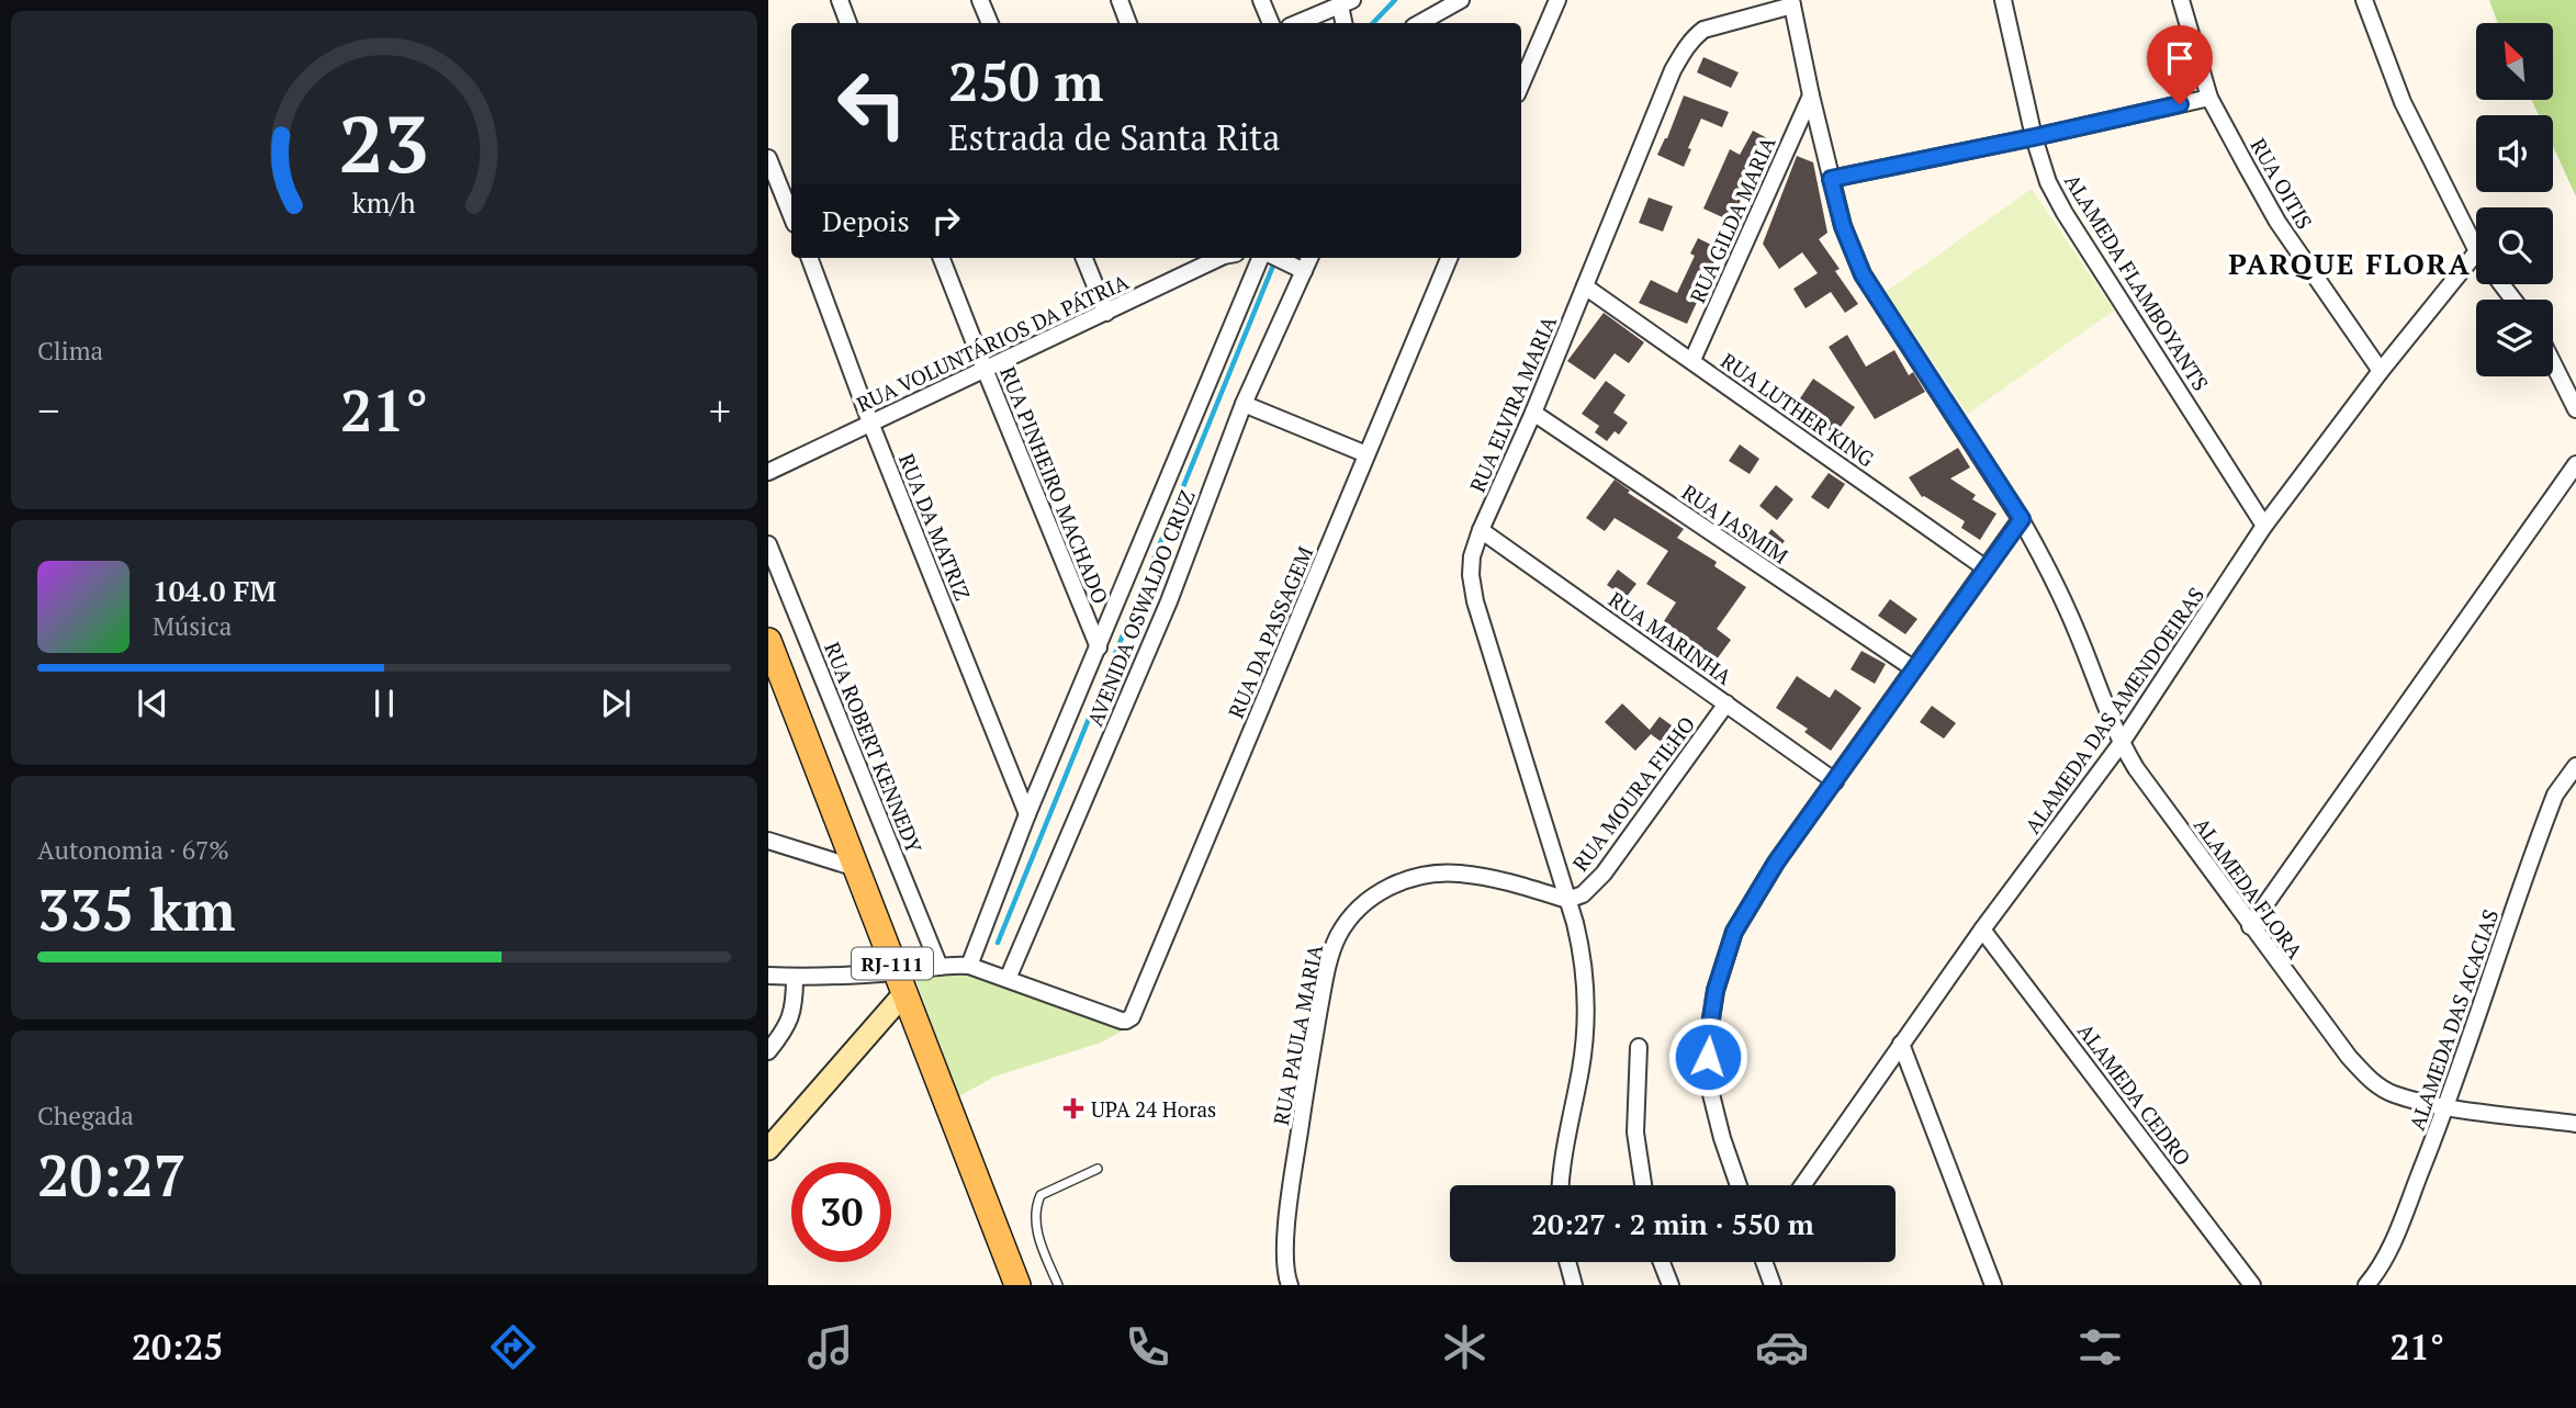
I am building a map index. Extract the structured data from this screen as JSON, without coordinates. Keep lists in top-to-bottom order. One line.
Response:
{"streets":{"main road":["RJ-111"],"street":["RUA OITIS","RUA GILDA MARIA","ALAMEDA FLAMBOYANTS","RUA VOLUNTÁRIOS DA PÁTRIA","RUA ELVIRA MARIA","RUA LUTHER KING","RUA PINHEIRO MACHADO","RUA JASMIM","RUA DA MATRIZ","AVENIDA OSWALDO CRUZ","RUA DA PASSAGEM","RUA MARINHA","ALAMEDA DAS AMENDOEIRAS","RUA ROBERT KENNEDY","RUA MOURA FILHO","ALAMEDA FLORA","ALAMEDA DAS ACACIAS","RUA PAULA MARIA","ALAMEDA CEDRO"]},"crossings":[["RUA OITIS","ALAMEDA DAS AMENDOEIRAS"],["RUA GILDA MARIA","RUA LUTHER KING"],["RUA GILDA MARIA","ALAMEDA FLORA"],["ALAMEDA FLAMBOYANTS","ALAMEDA DAS AMENDOEIRAS"],["RUA VOLUNTÁRIOS DA PÁTRIA","RUA PINHEIRO MACHADO"],["RUA VOLUNTÁRIOS DA PÁTRIA","RUA DA MATRIZ"],["RUA ELVIRA MARIA","RUA LUTHER KING"],["RUA ELVIRA MARIA","RUA JASMIM"],["RUA ELVIRA MARIA","RUA MARINHA"],["RUA ELVIRA MARIA","RUA MOURA FILHO"],["RUA ELVIRA MARIA","ALAMEDA FLORA"],["RUA ELVIRA MARIA","RUA PAULA MARIA"],["RUA PINHEIRO MACHADO","AVENIDA OSWALDO CRUZ"],["RUA DA MATRIZ","AVENIDA OSWALDO CRUZ"],["AVENIDA OSWALDO CRUZ","RUA DA PASSAGEM"],["RUA MARINHA","RUA MOURA FILHO"],["ALAMEDA DAS AMENDOEIRAS","ALAMEDA FLORA"],["ALAMEDA DAS AMENDOEIRAS","ALAMEDA CEDRO"],["RUA MOURA FILHO","RUA PAULA MARIA"],["ALAMEDA FLORA","ALAMEDA DAS ACACIAS"]],"districts":["PARQUE FLORA"],"places":{"health":["UPA 24 Horas"]},"north":"top left","page":{"turn":["250 m","Estrada de Santa Rita"],"then":"Depois","tile":["Clima",["Autonomia · 67%","335 km"],["Chegada","20:27"]],"heat":["−","21°","+"],"song":["104.0 FM","Música"],"limit":"30","trip":"20:27 · 2 min · 550 m","tabs":["20:25","21°"],"gauge":["23","km/h"]}}
